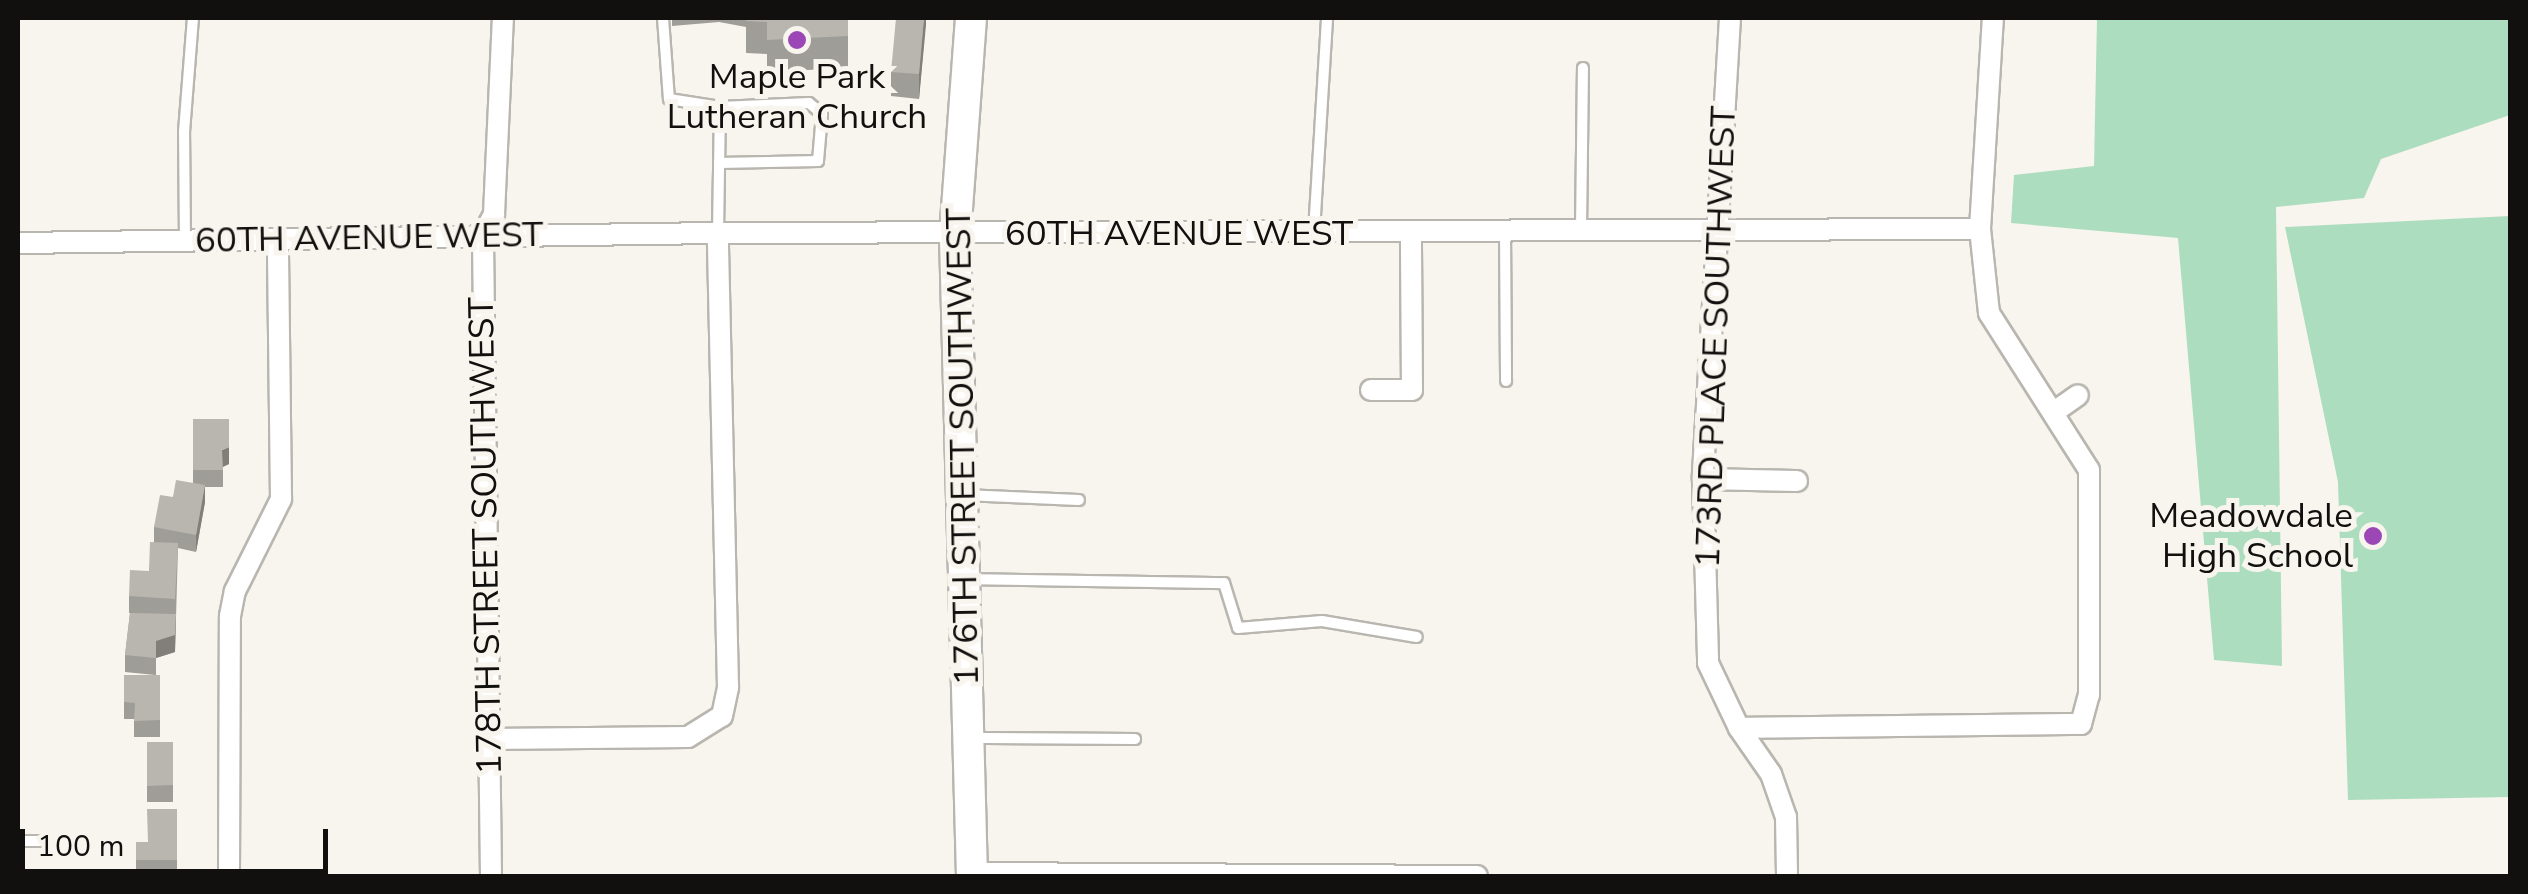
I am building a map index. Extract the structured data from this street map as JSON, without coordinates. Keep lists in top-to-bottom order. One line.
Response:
{"streets":{"street":["60TH AVENUE WEST","173RD PLACE SOUTHWEST","176TH STREET SOUTHWEST","178TH STREET SOUTHWEST"]},"crossings":[["60TH AVENUE WEST","173RD PLACE SOUTHWEST"],["60TH AVENUE WEST","176TH STREET SOUTHWEST"],["60TH AVENUE WEST","178TH STREET SOUTHWEST"]],"places":["Maple Park Lutheran Church","Meadowdale High School"],"scale_bar":"100 m"}
